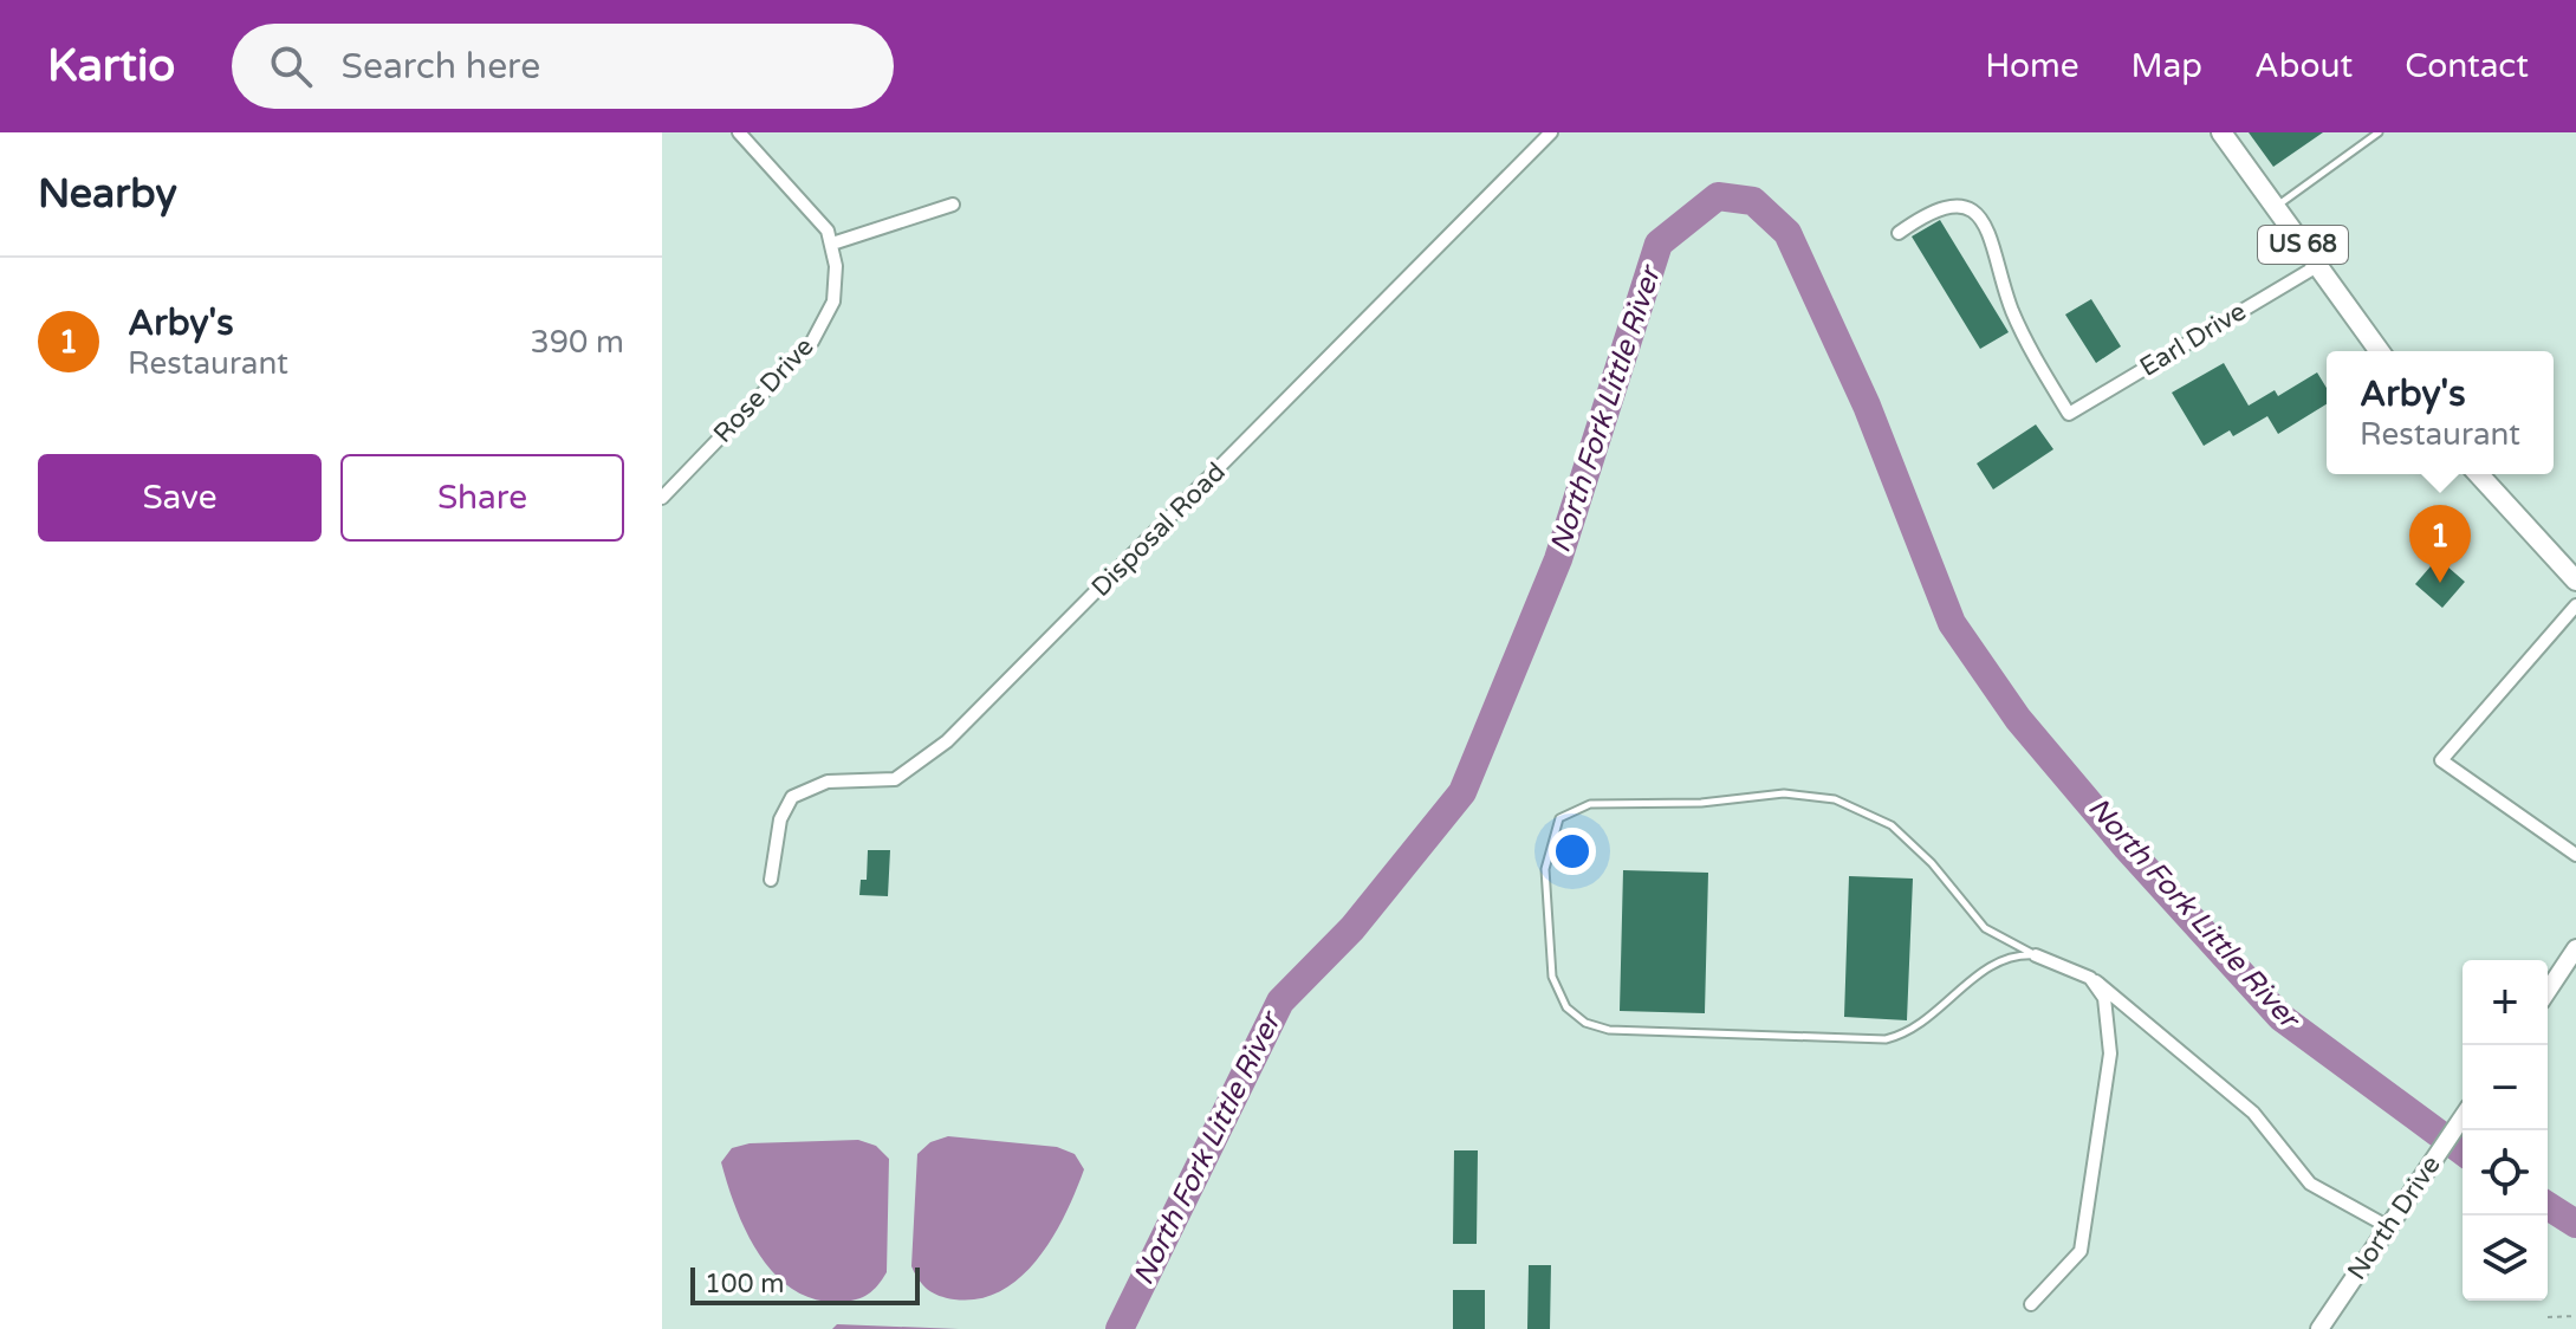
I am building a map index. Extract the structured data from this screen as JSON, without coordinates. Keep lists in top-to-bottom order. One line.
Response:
{"streets":{"main road":["US 68","North Drive"],"street":["Earl Drive","Rose Drive","Disposal Road"]},"crossings":[["US 68","Earl Drive"]],"water":["North Fork Little River"],"scale_bar":"100 m","page":{"header":"Kartio","search":"Search here","nav":["Home","Map","About","Contact"],"heading":"Nearby","list":[{"mark":"1","name":"Arby's","note":"Restaurant","value":"390 m"}],"popup":["Arby's","Restaurant"],"buttons":["Save","Share"],"pins":"1","map_buttons":["+","−"],"scale":"100 m"}}
